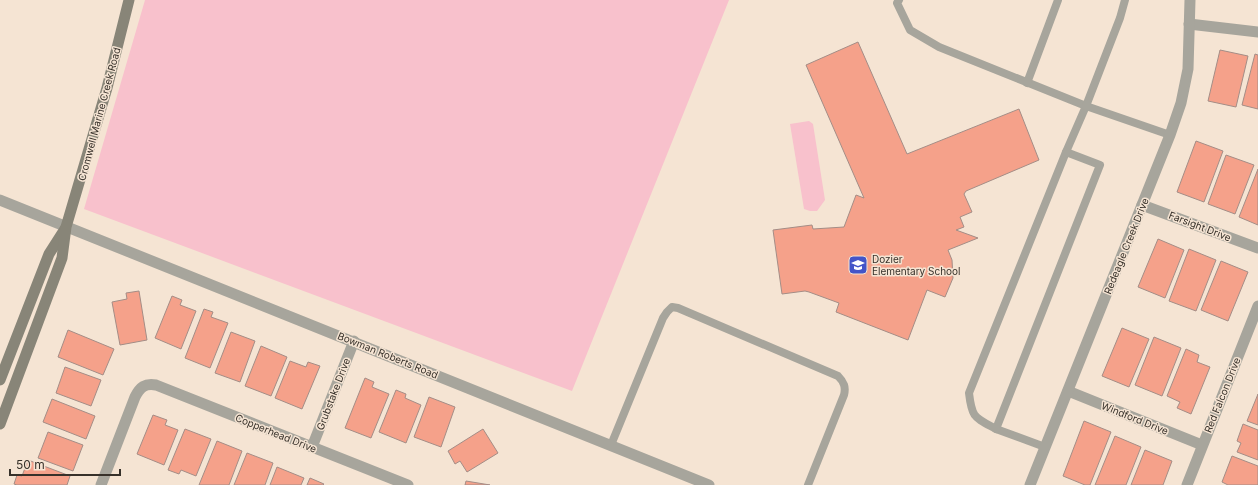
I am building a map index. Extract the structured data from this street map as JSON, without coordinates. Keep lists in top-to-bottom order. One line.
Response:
{"streets":{"main road":["Cromwell Marine Creek Road"],"street":["Farsight Drive","Redeagle Creek Drive","Bowman Roberts Road","Grubstake Drive","Red Falcon Drive","Windford Drive","Copperhead Drive"]},"crossings":[["Cromwell Marine Creek Road","Bowman Roberts Road"],["Farsight Drive","Redeagle Creek Drive"],["Redeagle Creek Drive","Windford Drive"],["Bowman Roberts Road","Grubstake Drive"],["Grubstake Drive","Copperhead Drive"],["Red Falcon Drive","Windford Drive"]],"places":{"school or university":["Dozier Elementary School"]},"scale_bar":"50 m"}
